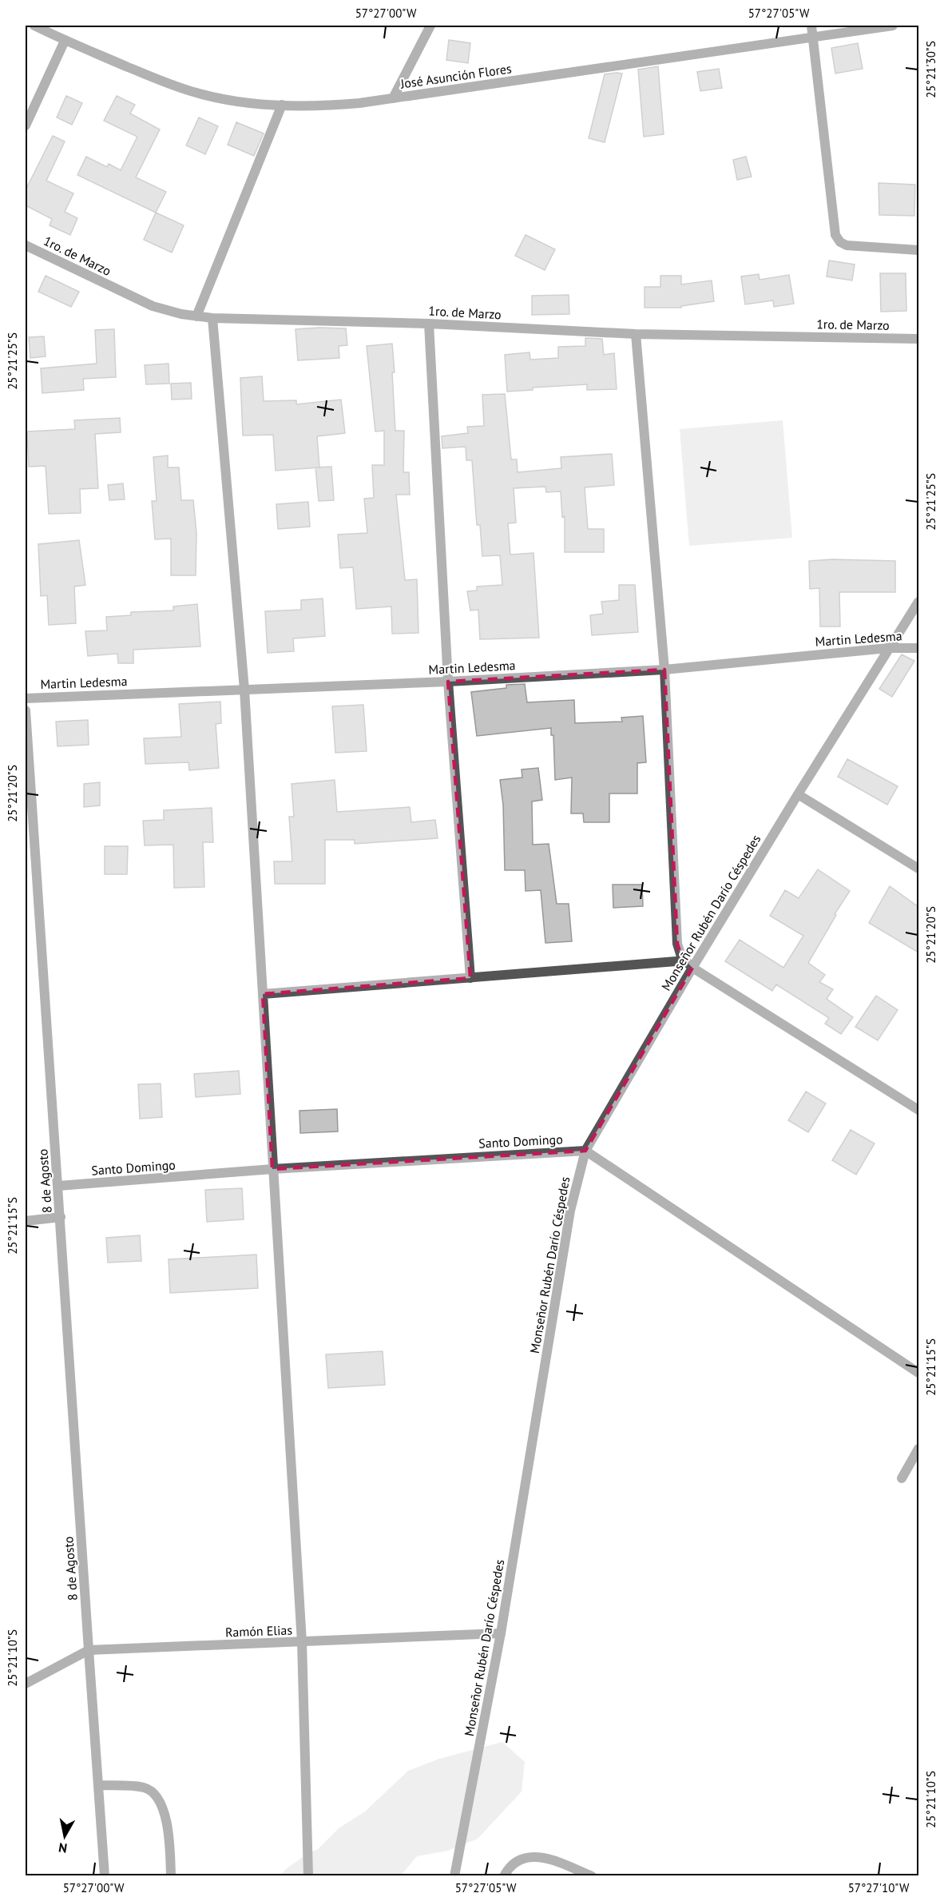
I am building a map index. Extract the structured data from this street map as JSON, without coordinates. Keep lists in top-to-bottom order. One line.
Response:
{"streets":{"street":["José Asunción Flores","1ro. de Marzo","Martin Ledesma","Monseñor Rubén Darío Céspedes","Santo Domingo","8 de Agosto","Ramón Elias"]},"crossings":[["Martin Ledesma","Monseñor Rubén Darío Céspedes"],["Monseñor Rubén Darío Céspedes","Santo Domingo"],["Monseñor Rubén Darío Céspedes","Ramón Elias"],["Santo Domingo","8 de Agosto"],["8 de Agosto","Ramón Elias"]],"north":"bottom","coordinates":["57°27'00\"W","57°27'05\"W","25°21'30\"S","25°21'25\"S","25°21'20\"S","25°21'15\"S","25°21'10\"S","57°27'10\"W"]}
